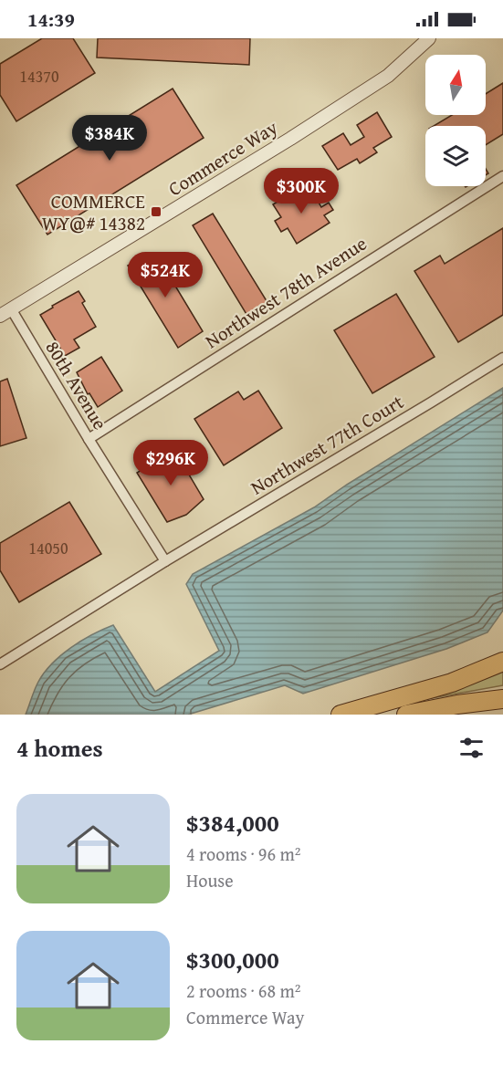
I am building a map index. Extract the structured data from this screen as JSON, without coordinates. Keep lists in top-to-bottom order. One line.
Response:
{"streets":{"street":["Commerce Way","Northwest 78th Avenue","80th Avenue","Northwest 77th Court"]},"crossings":[["Commerce Way","80th Avenue"],["Northwest 78th Avenue","80th Avenue"],["80th Avenue","Northwest 77th Court"]],"places":{"transit":["COMMERCE WY@# 14382"]},"house_numbers":["14370","14050"],"north":"top","page":{"status":"14:39","price":["$384K","$300K","$524K","$296K"],"heading":"4 homes","list":[{"name":"$384,000","note":"4 rooms · 96 m² · House"},{"name":"$300,000","note":"2 rooms · 68 m² · Commerce Way"}]}}
